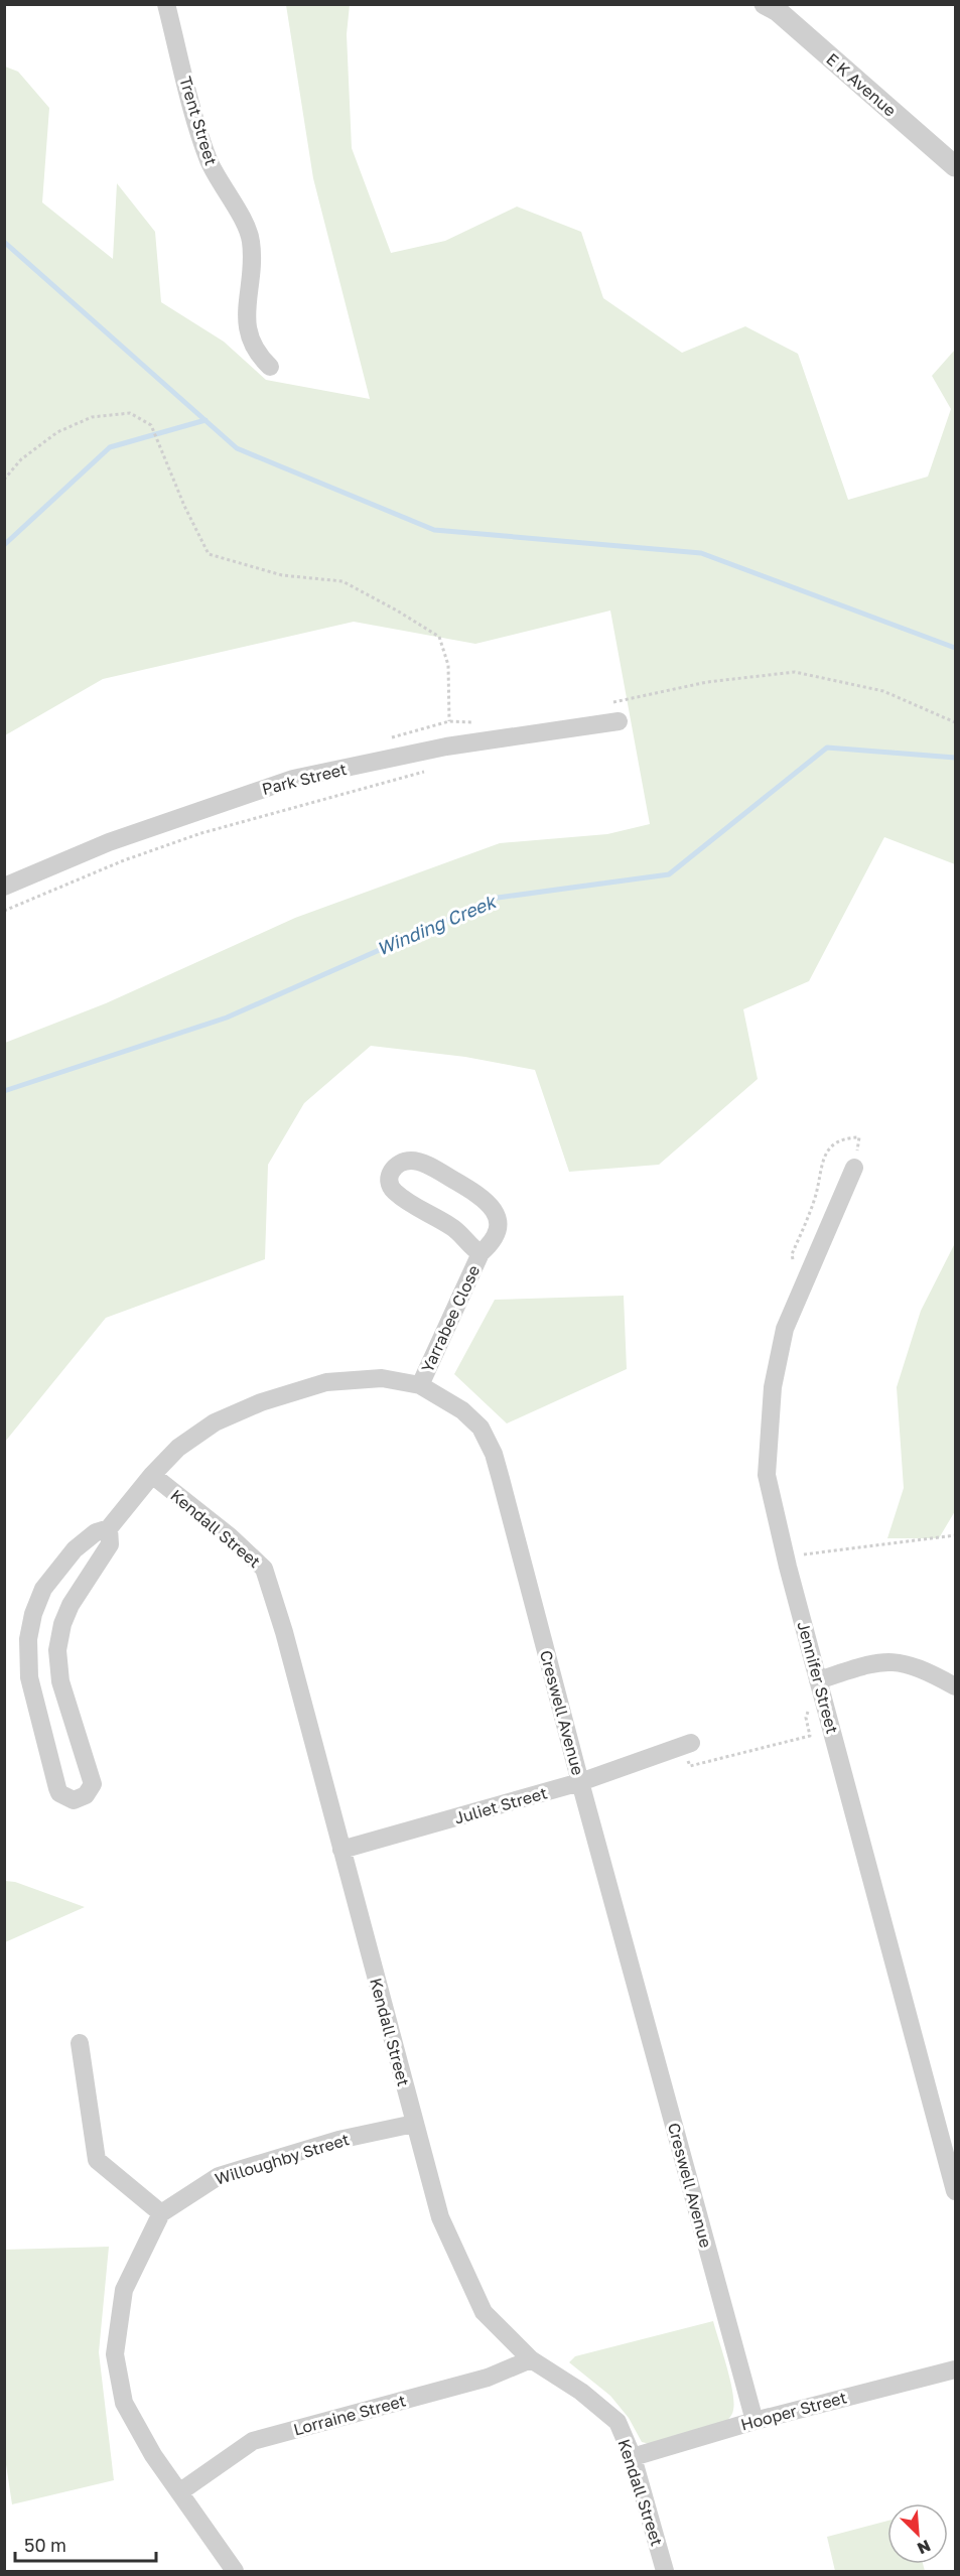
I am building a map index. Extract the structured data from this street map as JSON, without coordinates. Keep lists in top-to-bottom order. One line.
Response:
{"streets":{"street":["E K Avenue","Trent Street","Park Street","Yarrabee Close","Kendall Street","Jennifer Street","Creswell Avenue","Juliet Street","Willoughby Street","Hooper Street","Lorraine Street"]},"crossings":[["Yarrabee Close","Creswell Avenue"],["Kendall Street","Creswell Avenue"],["Kendall Street","Juliet Street"],["Kendall Street","Willoughby Street"],["Kendall Street","Hooper Street"],["Kendall Street","Lorraine Street"],["Creswell Avenue","Juliet Street"],["Creswell Avenue","Hooper Street"]],"water":["Winding Creek"],"scale_bar":"50 m","north":"bottom right"}
